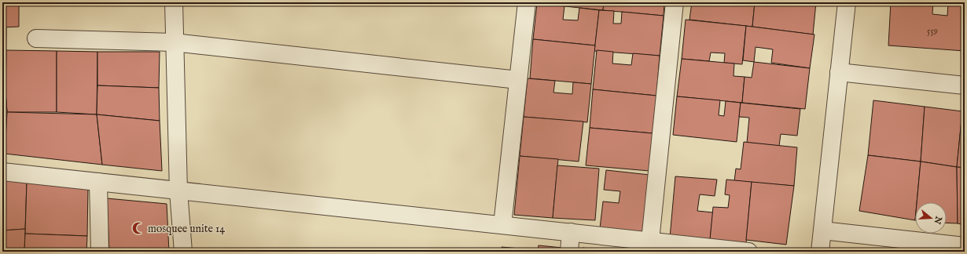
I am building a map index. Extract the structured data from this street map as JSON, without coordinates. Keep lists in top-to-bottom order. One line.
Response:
{"places":{"mosque":["mosquee unite 14"]},"house_numbers":["559"],"north":"right"}
